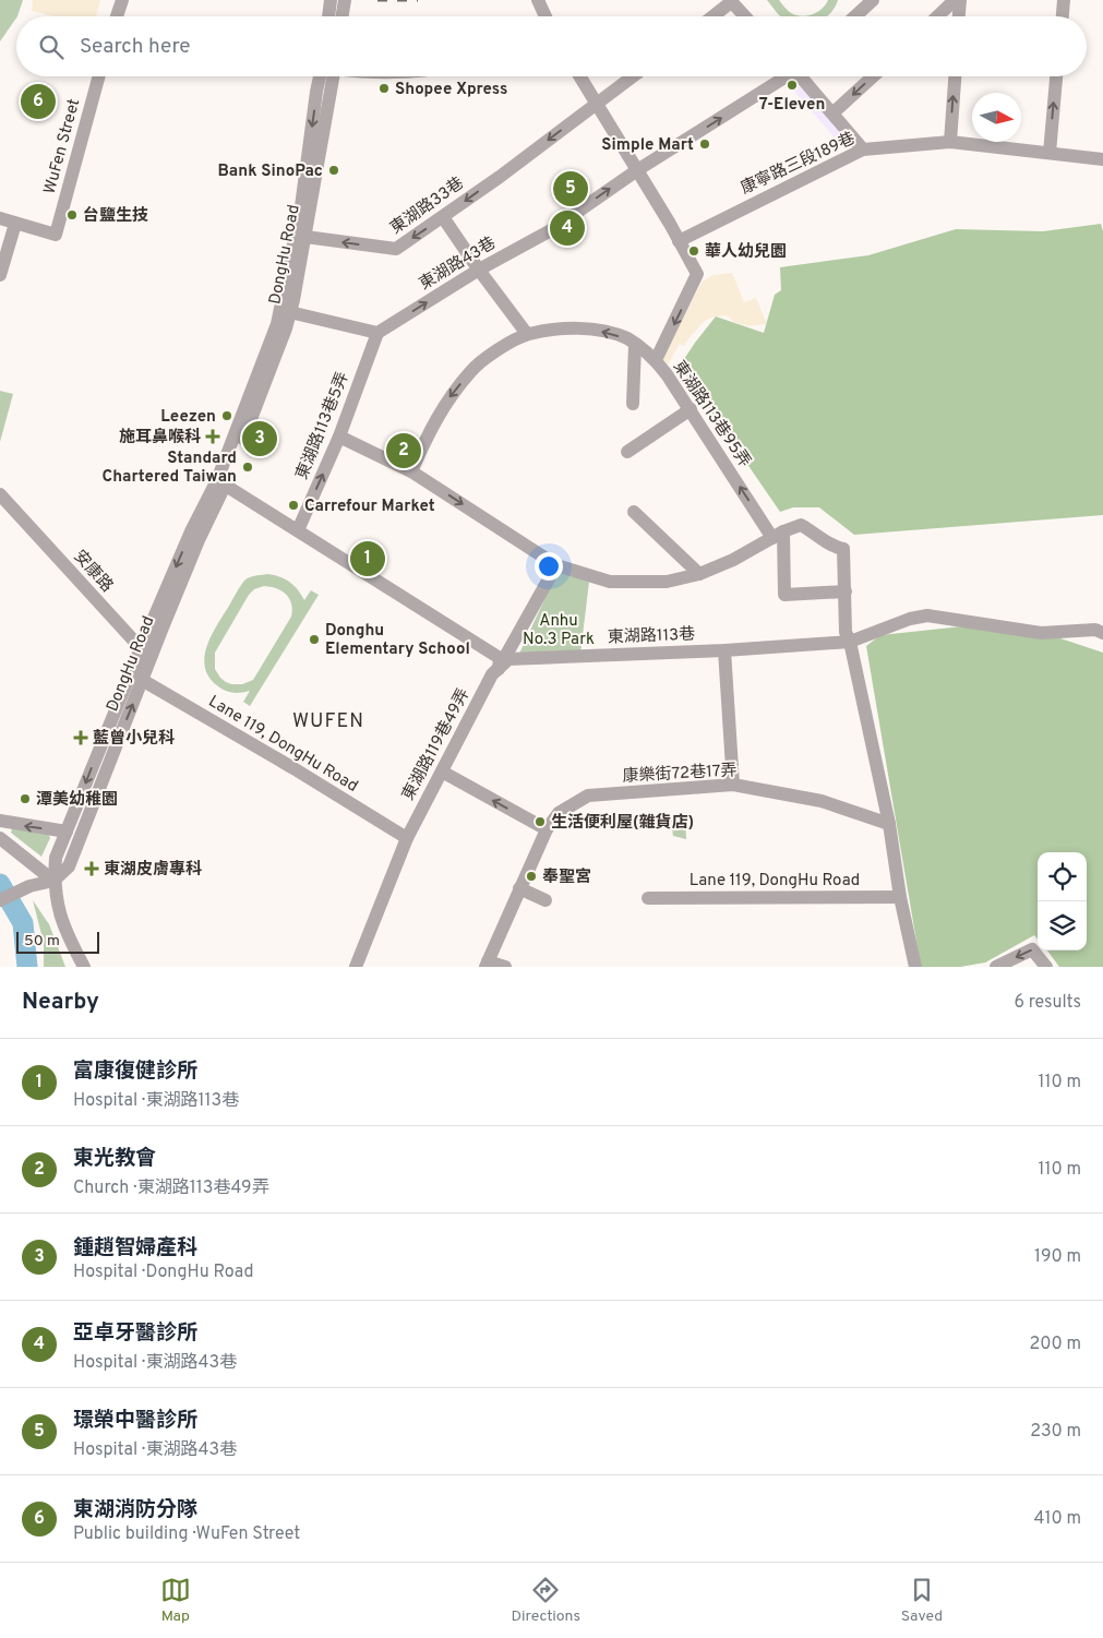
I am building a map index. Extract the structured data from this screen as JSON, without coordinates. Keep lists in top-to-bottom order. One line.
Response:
{"streets":{"street":["WuFen Street","康寧路三段189巷","東湖路33巷","DongHu Road","東湖路43巷","東湖路113巷95弄","東湖路113巷5弄","安康路","東湖路113巷","Lane 119, DongHu Road","東湖路119巷49弄","康樂街72巷17弄"]},"crossings":[["東湖路33巷","DongHu Road"],["DongHu Road","安康路"],["DongHu Road","Lane 119, DongHu Road"],["東湖路43巷","東湖路113巷5弄"],["東湖路113巷","東湖路119巷49弄"],["Lane 119, DongHu Road","東湖路119巷49弄"]],"one_way":["東湖路33巷","東湖路43巷","東湖路113巷5弄"],"districts":["WUFEN"],"parks":["Anhu No.3 Park"],"places":{"other":["7-Eleven","Shopee Xpress","Simple Mart","Bank SinoPac","台鹽生技","華人幼兒園","Leezen","Standard Chartered Taiwan","Carrefour Market","Donghu Elementary School","潭美幼稚園","生活便利屋(雜貨店)","奉聖宮"],"health":["施耳鼻喉科","藍曾小兒科","東湖皮膚專科"]},"scale_bar":"50 m","north":"right","page":{"search":"Search here","pins":["6","5","4","3","2","1"],"scale":"50 m","heading":["Nearby","6 results"],"list":[{"mark":"1","name":"富康復健診所","note":"Hospital · 東湖路113巷","value":"110 m"},{"mark":"2","name":"東光教會","note":"Church · 東湖路113巷49弄","value":"110 m"},{"mark":"3","name":"鍾趙智婦產科","note":"Hospital · DongHu Road","value":"190 m"},{"mark":"4","name":"亞卓牙醫診所","note":"Hospital · 東湖路43巷","value":"200 m"},{"mark":"5","name":"璟榮中醫診所","note":"Hospital · 東湖路43巷","value":"230 m"},{"mark":"6","name":"東湖消防分隊","note":"Public building · WuFen Street","value":"410 m"}],"nav":["Map","Directions","Saved"]}}
